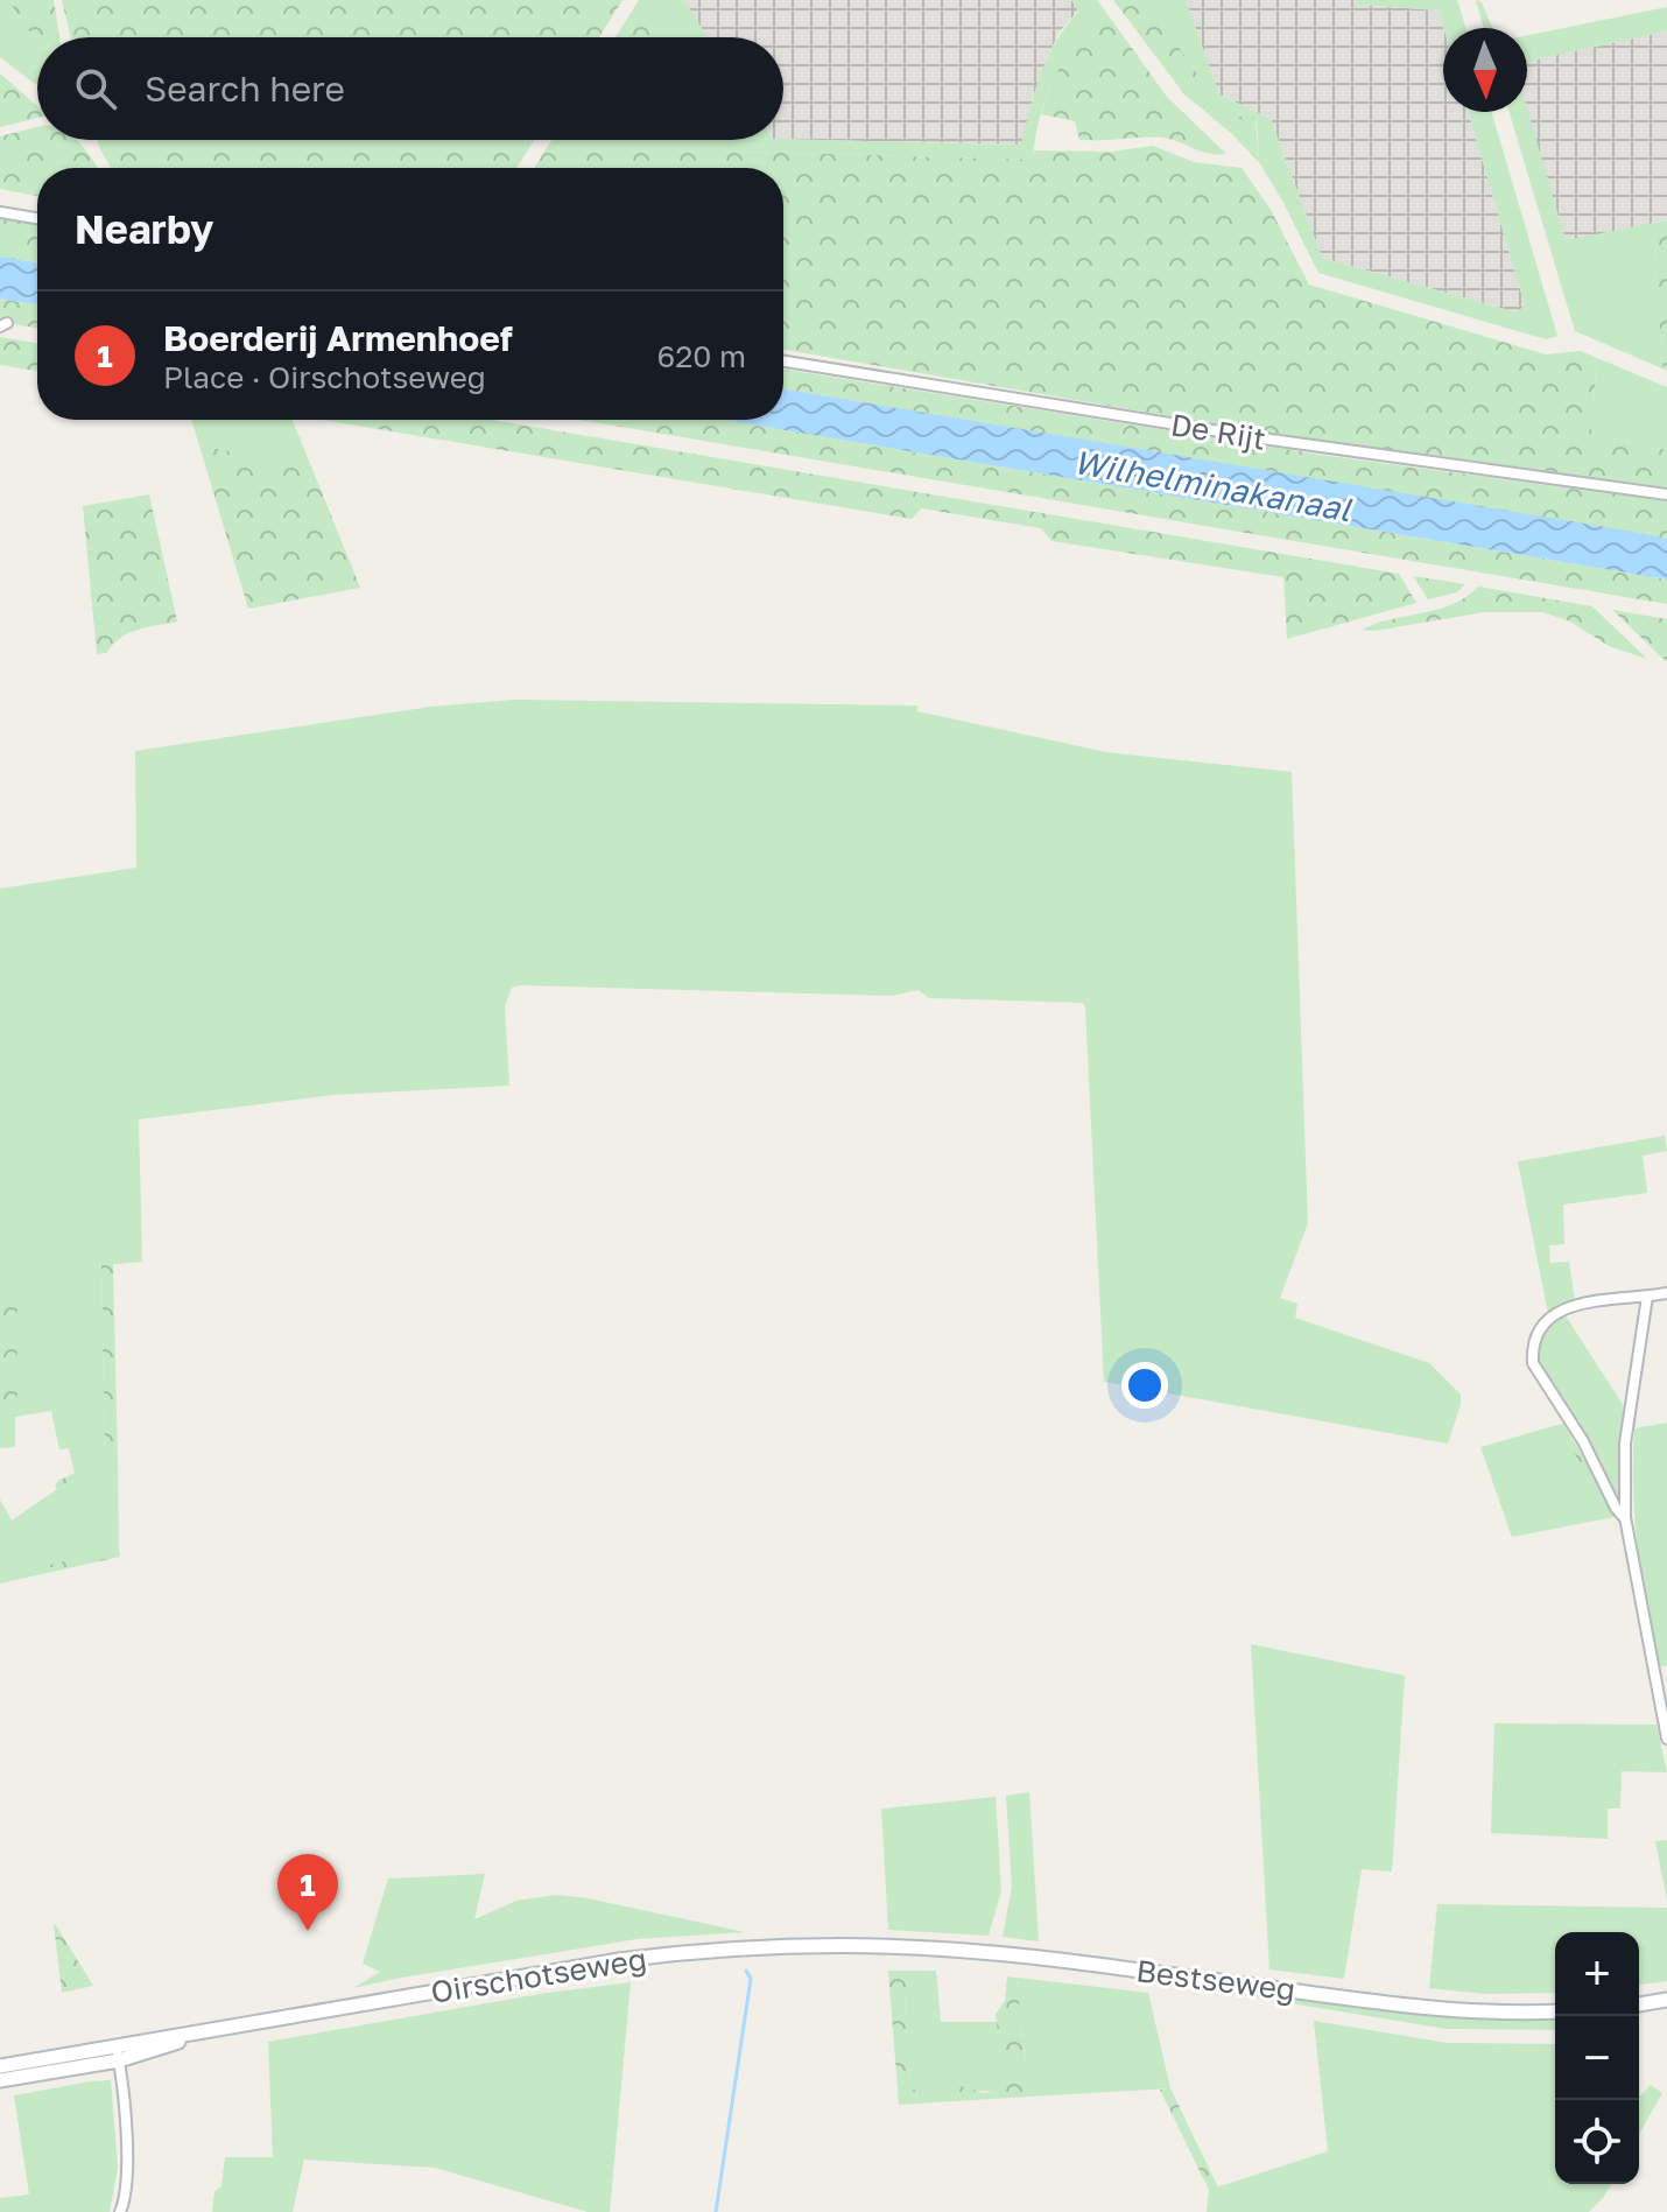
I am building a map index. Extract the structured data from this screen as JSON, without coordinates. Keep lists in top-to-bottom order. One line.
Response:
{"streets":{"main road":["Oirschotseweg","Bestseweg"],"street":["De Rijt"]},"crossings":[["Oirschotseweg","Bestseweg"]],"water":["Wilhelminakanaal"],"north":"bottom","page":{"search":"Search here","heading":"Nearby","list":[{"mark":"1","name":"Boerderij Armenhoef","note":"Place · Oirschotseweg","value":"620 m"}],"pins":"1","map_buttons":["+","−"]}}
